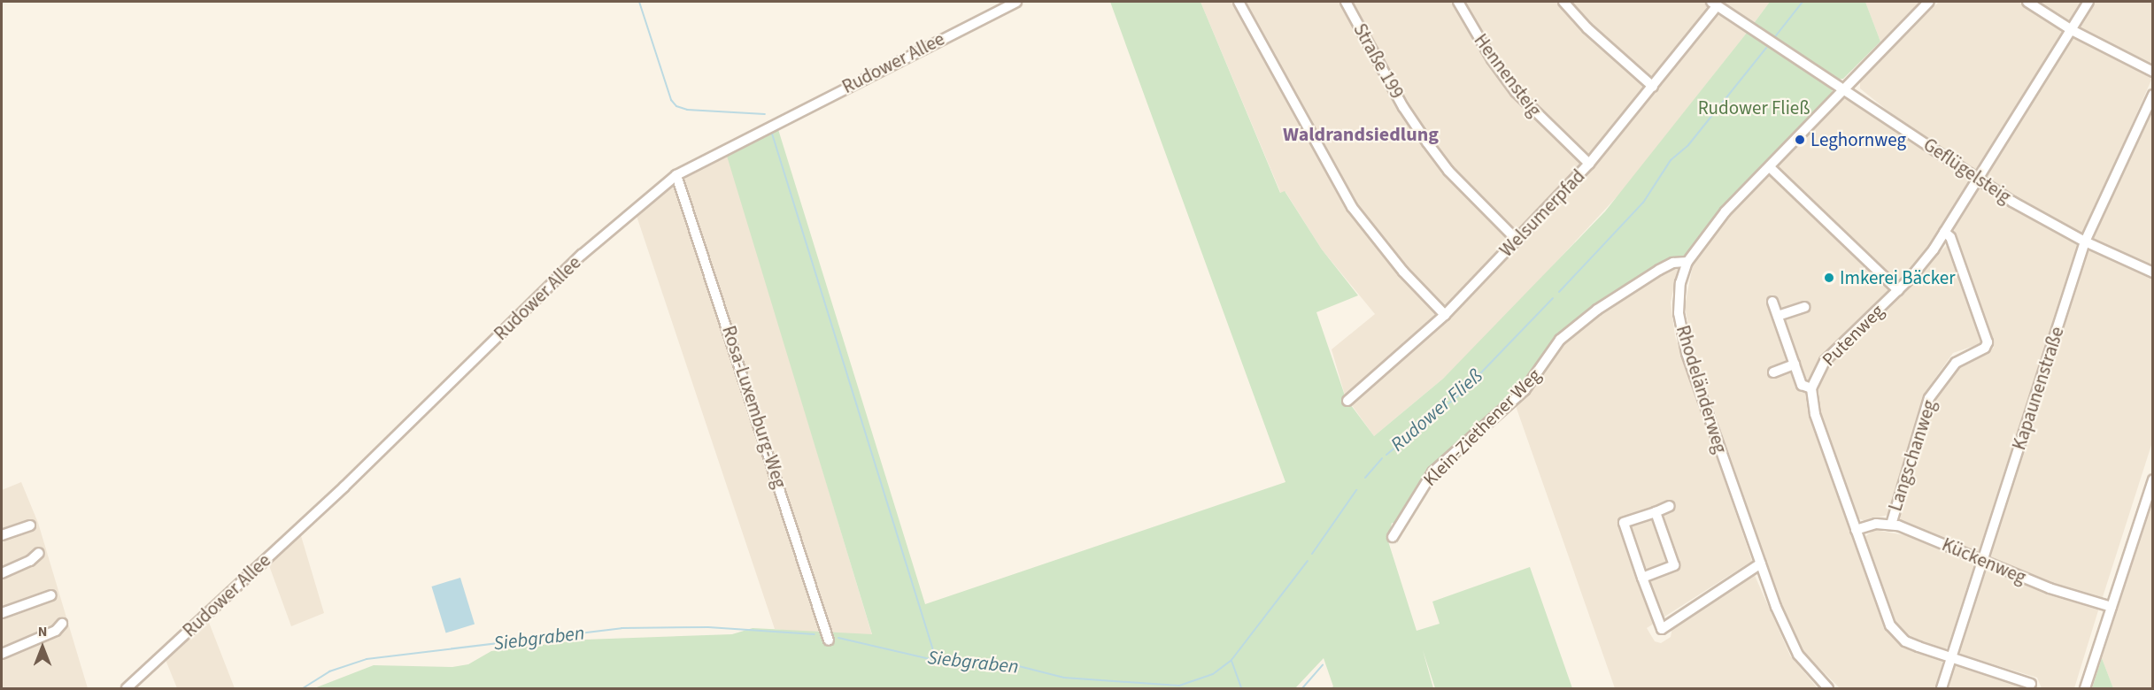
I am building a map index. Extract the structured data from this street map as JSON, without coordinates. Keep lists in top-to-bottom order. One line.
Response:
{"streets":{"street":["Straße 199","Rudower Allee","Hennensteig","Geflügelsteig","Welsumerpfad","Putenweg","Kapaunenstraße","Rhodeländerweg","Rosa-Luxemburg-Weg","Klein-Ziethener Weg","Langschanweg","Kückenweg"]},"crossings":[["Straße 199","Welsumerpfad"],["Rudower Allee","Rosa-Luxemburg-Weg"],["Hennensteig","Welsumerpfad"],["Geflügelsteig","Welsumerpfad"],["Geflügelsteig","Putenweg"],["Geflügelsteig","Kapaunenstraße"],["Geflügelsteig","Rhodeländerweg"],["Putenweg","Kapaunenstraße"],["Putenweg","Langschanweg"],["Kapaunenstraße","Kückenweg"],["Rhodeländerweg","Klein-Ziethener Weg"],["Langschanweg","Kückenweg"]],"districts":["Waldrandsiedlung"],"water":["Rudower Fließ","Siebgraben"],"parks":["Rudower Fließ"],"places":["Leghornweg","Imkerei Bäcker"],"north":"top"}
